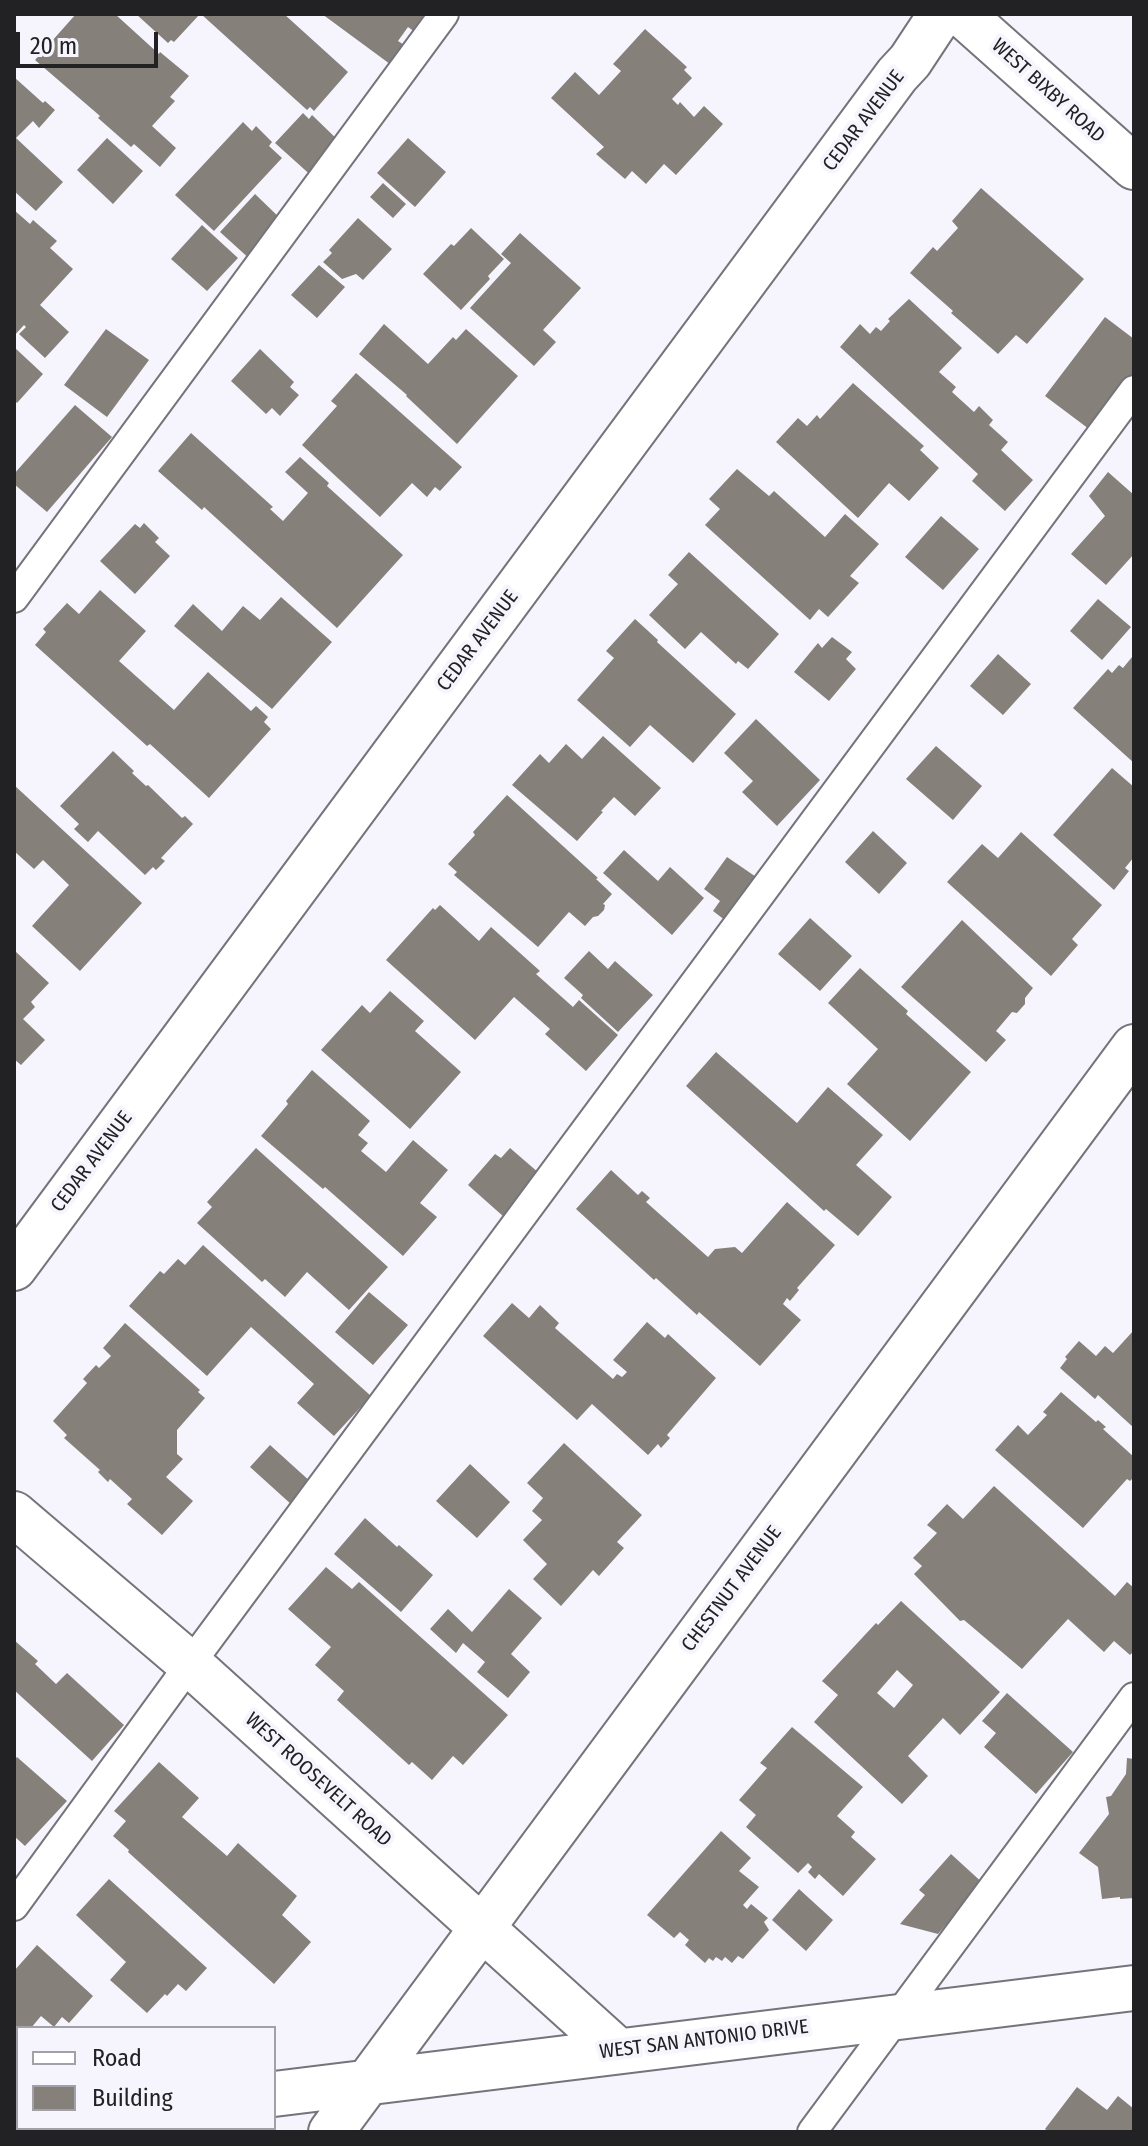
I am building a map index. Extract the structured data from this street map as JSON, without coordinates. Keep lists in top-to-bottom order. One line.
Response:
{"streets":{"street":["WEST BIXBY ROAD","CEDAR AVENUE","CHESTNUT AVENUE","WEST ROOSEVELT ROAD","WEST SAN ANTONIO DRIVE"]},"crossings":[["CHESTNUT AVENUE","WEST ROOSEVELT ROAD"],["CHESTNUT AVENUE","WEST SAN ANTONIO DRIVE"],["WEST ROOSEVELT ROAD","WEST SAN ANTONIO DRIVE"]],"legend":["Road","Building"],"scale_bar":"20 m"}
